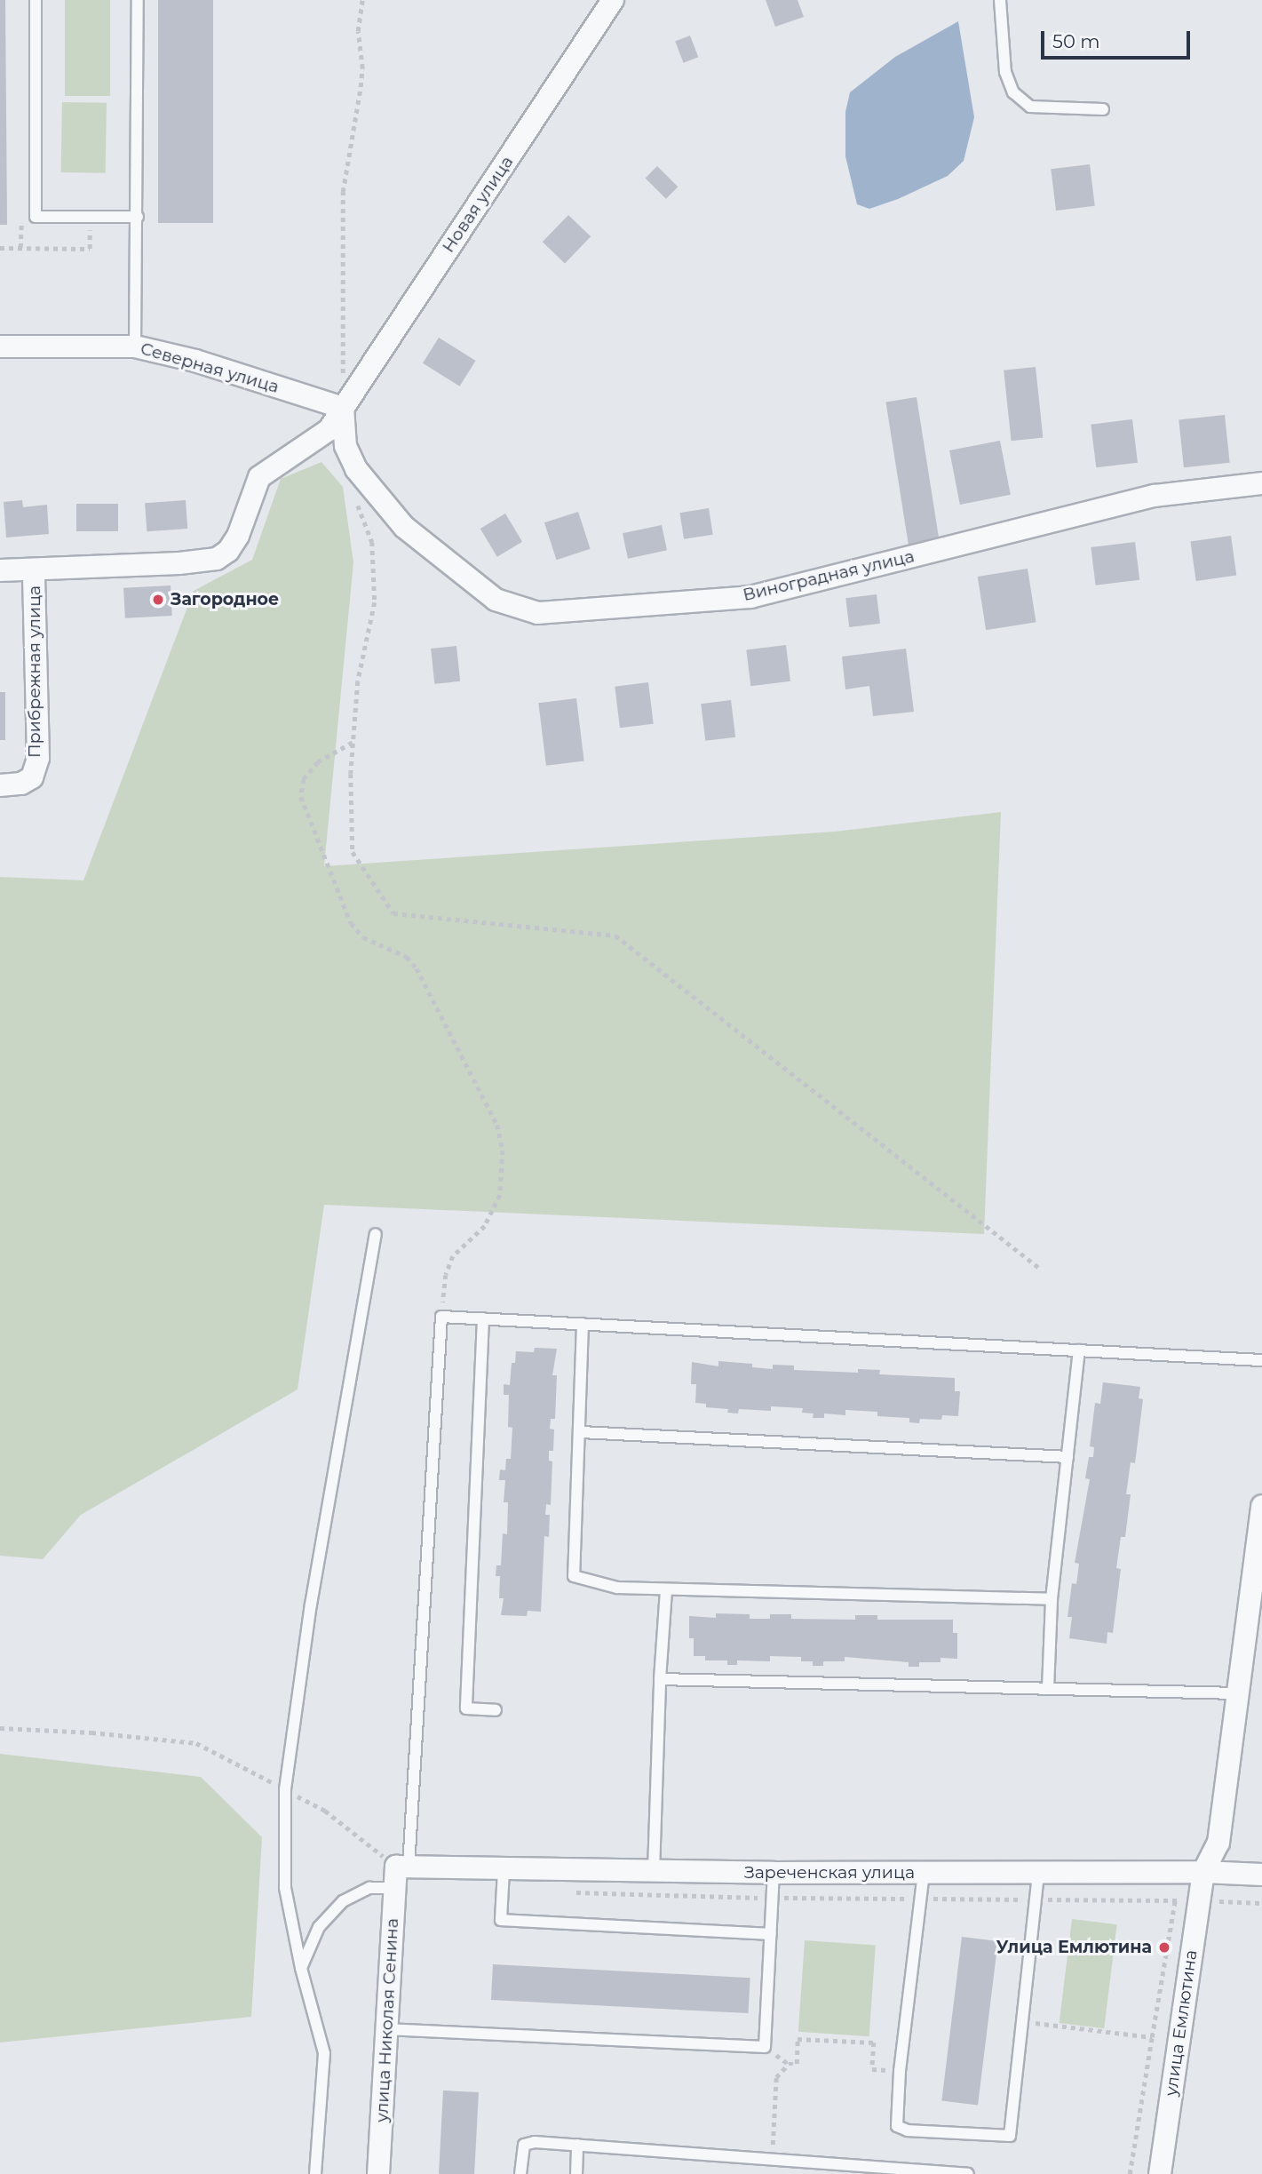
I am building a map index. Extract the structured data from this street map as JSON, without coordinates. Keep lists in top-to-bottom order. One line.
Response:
{"streets":{"street":["Новая улица","Северная улица","Виноградная улица","Прибрежная улица","Зареченская улица","улица Николая Сенина","улица Емлютина"]},"crossings":[["Новая улица","Северная улица"],["Новая улица","Виноградная улица"],["Новая улица","Прибрежная улица"],["Северная улица","Виноградная улица"],["Северная улица","Прибрежная улица"],["Виноградная улица","Прибрежная улица"],["Зареченская улица","улица Николая Сенина"],["Зареченская улица","улица Емлютина"]],"places":["Загородное","Улица Емлютина"],"scale_bar":"50 m"}
